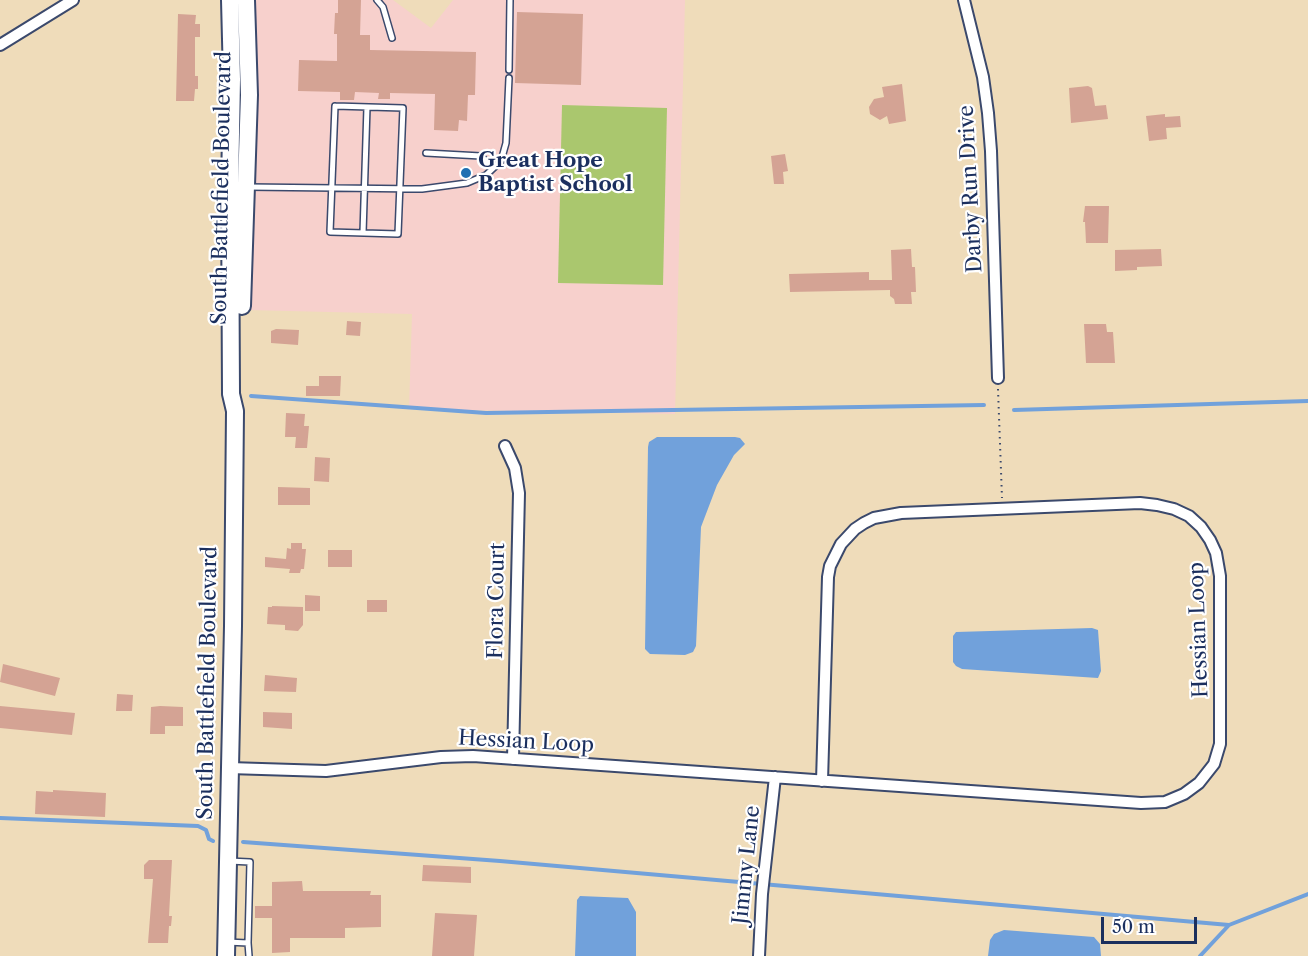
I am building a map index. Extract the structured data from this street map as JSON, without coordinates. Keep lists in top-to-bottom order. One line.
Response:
{"streets":{"main road":["South Battlefield Boulevard"],"street":["Darby Run Drive","Flora Court","Hessian Loop","Jimmy Lane"]},"crossings":[["South Battlefield Boulevard","Hessian Loop"],["Flora Court","Hessian Loop"],["Hessian Loop","Jimmy Lane"]],"places":["Great Hope Baptist School"],"scale_bar":"50 m"}
